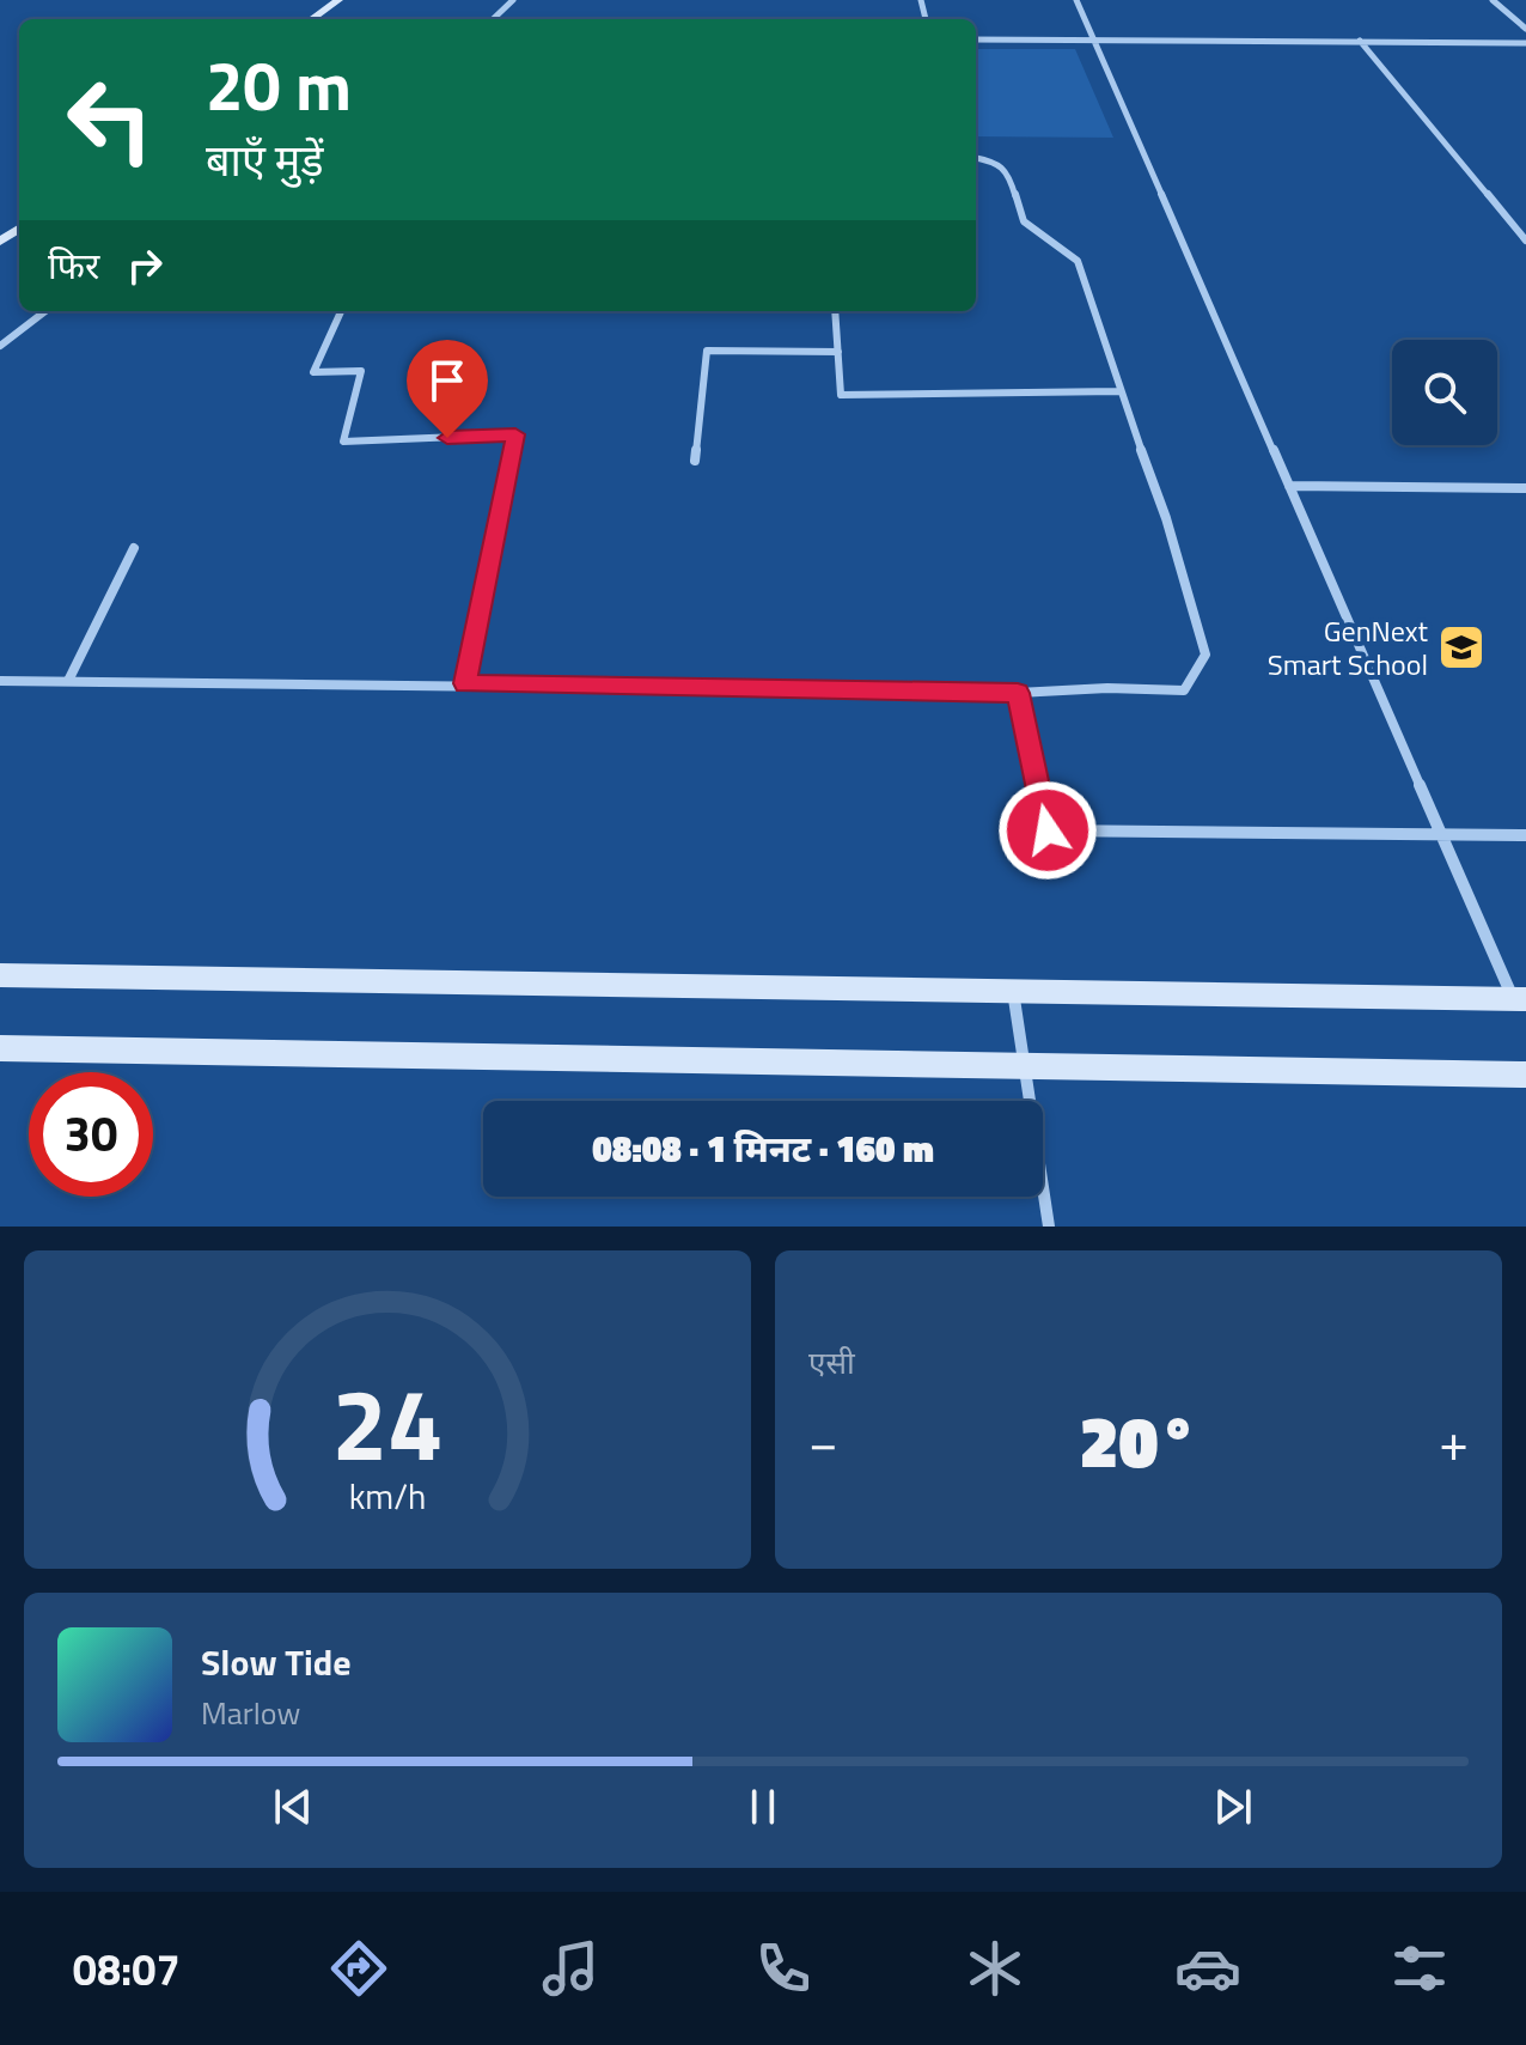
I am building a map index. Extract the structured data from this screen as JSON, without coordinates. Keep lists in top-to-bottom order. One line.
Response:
{"places":{"school or university":["GenNext Smart School"]},"page":{"turn":["20 m","बाएँ मुड़ें"],"then":"फिर","limit":"30","trip":"08:08 · 1 मिनट · 160 m","tile":"एसी","heat":["−","20°","+"],"song":["Slow Tide","Marlow"],"tabs":"08:07","gauge":["24","km/h"]}}
